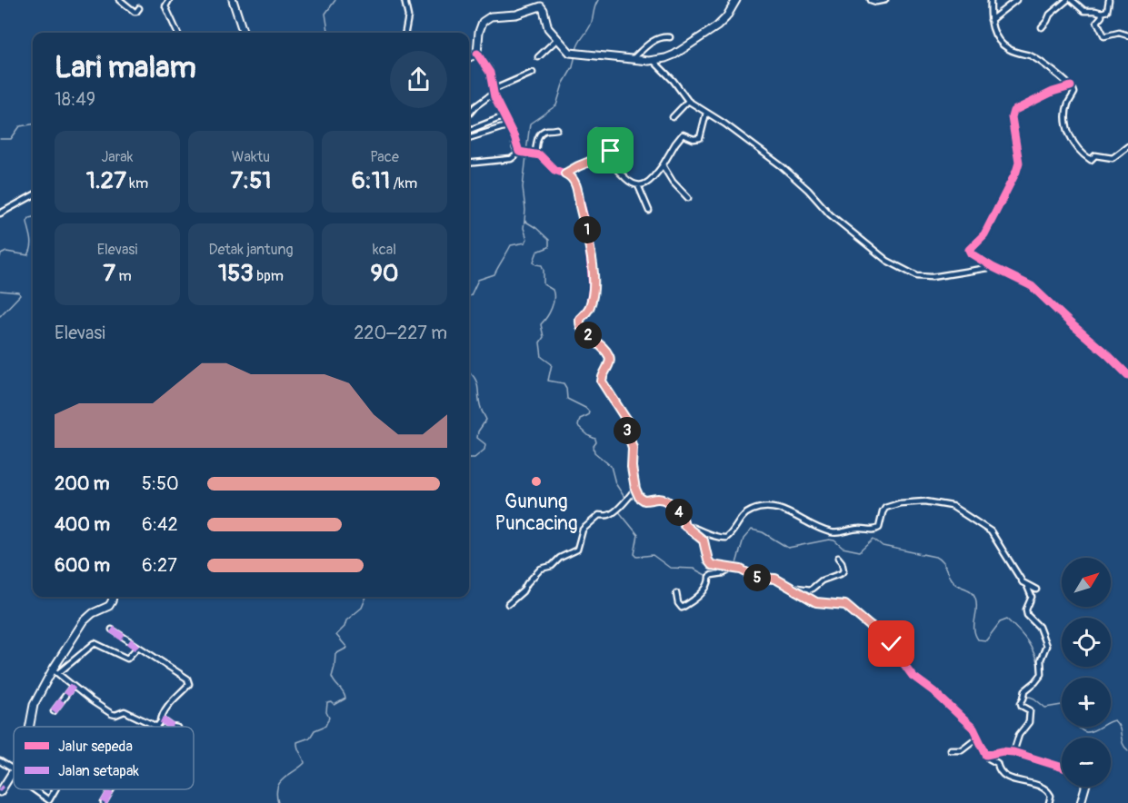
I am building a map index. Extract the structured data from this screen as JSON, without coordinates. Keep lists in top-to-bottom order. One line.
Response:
{"places":["Gunung Puncacing"],"legend":["Jalur sepeda","Jalan setapak"],"north":"top right","page":{"heading":["Lari malam","18:49"],"stats":[["Jarak","1.27 km"],["Waktu","7:51"],["Pace","6:11 /km"],["Elevasi","7 m"],["Detak jantung","153 bpm"],["kcal","90"]],"pins":["1","2","3","4","5"],"chart":["Elevasi","220–227 m"],"list":[{"name":"200 m","note":"5:50"},{"name":"400 m","note":"6:42"},{"name":"600 m","note":"6:27"}],"map_buttons":["+","−"]}}
